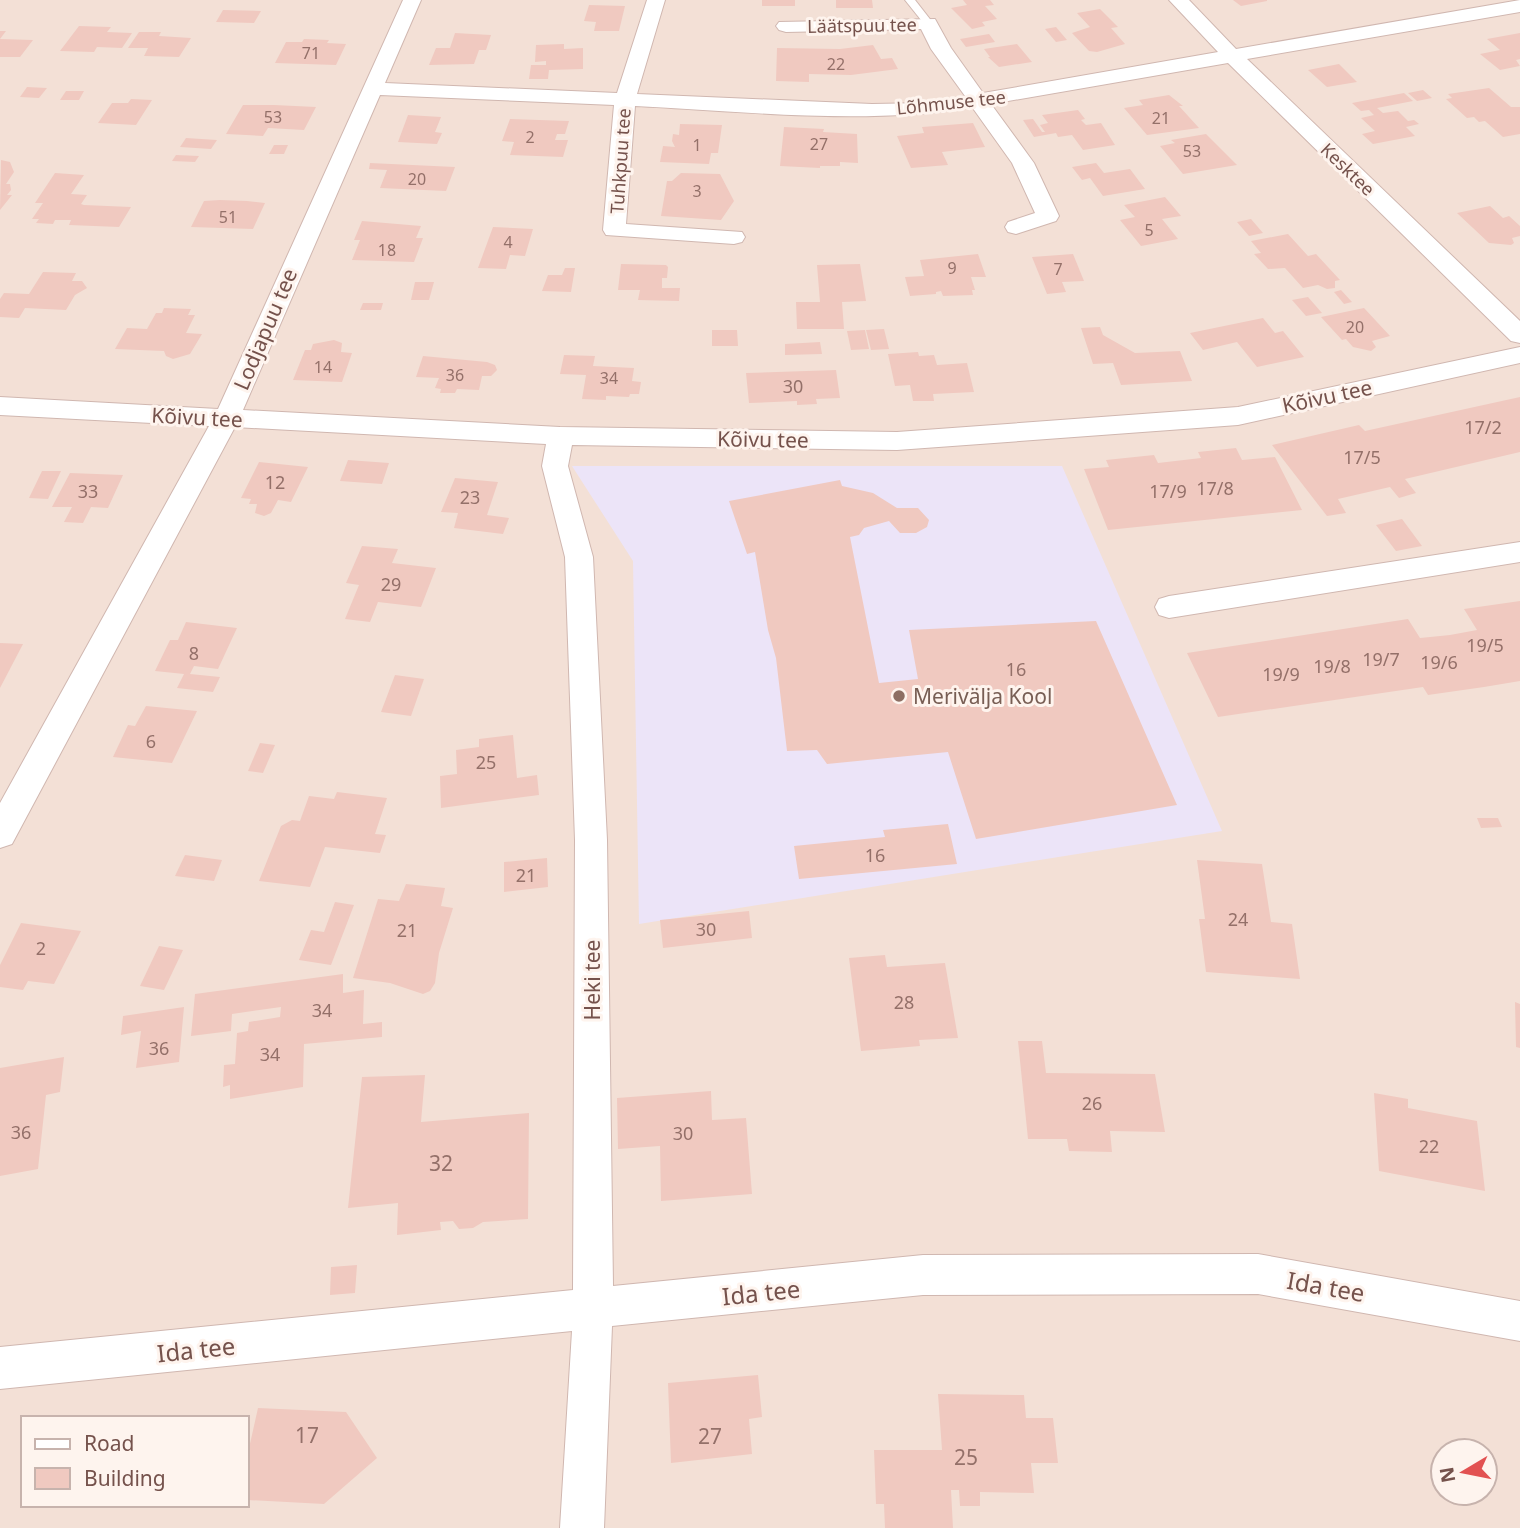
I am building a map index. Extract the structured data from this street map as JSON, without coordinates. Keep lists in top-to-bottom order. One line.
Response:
{"streets":{"street":["Läätspuu tee","Lõhmuse tee","Tuhkpuu tee","Kesktee","Lodjapuu tee","Kõivu tee","Heki tee","Ida tee"]},"crossings":[["Läätspuu tee","Lõhmuse tee"],["Lõhmuse tee","Tuhkpuu tee"],["Lõhmuse tee","Kesktee"],["Lõhmuse tee","Lodjapuu tee"],["Lodjapuu tee","Kõivu tee"],["Kõivu tee","Heki tee"],["Heki tee","Ida tee"]],"places":["Merivälja Kool"],"house_numbers":["71","22","53","21","2","27","1","53","20","3","51","5","4","18","9","7","20","14","36","34","30","17/2","17/5","12","17/8","33","17/9","23","29","19/5","8","19/7","19/6","19/8","16","19/9","6","25","16","21","24","30","21","2","28","34","36","34","26","36","30","22","32","17","27","25"],"legend":["Road","Building"],"north":"left"}
